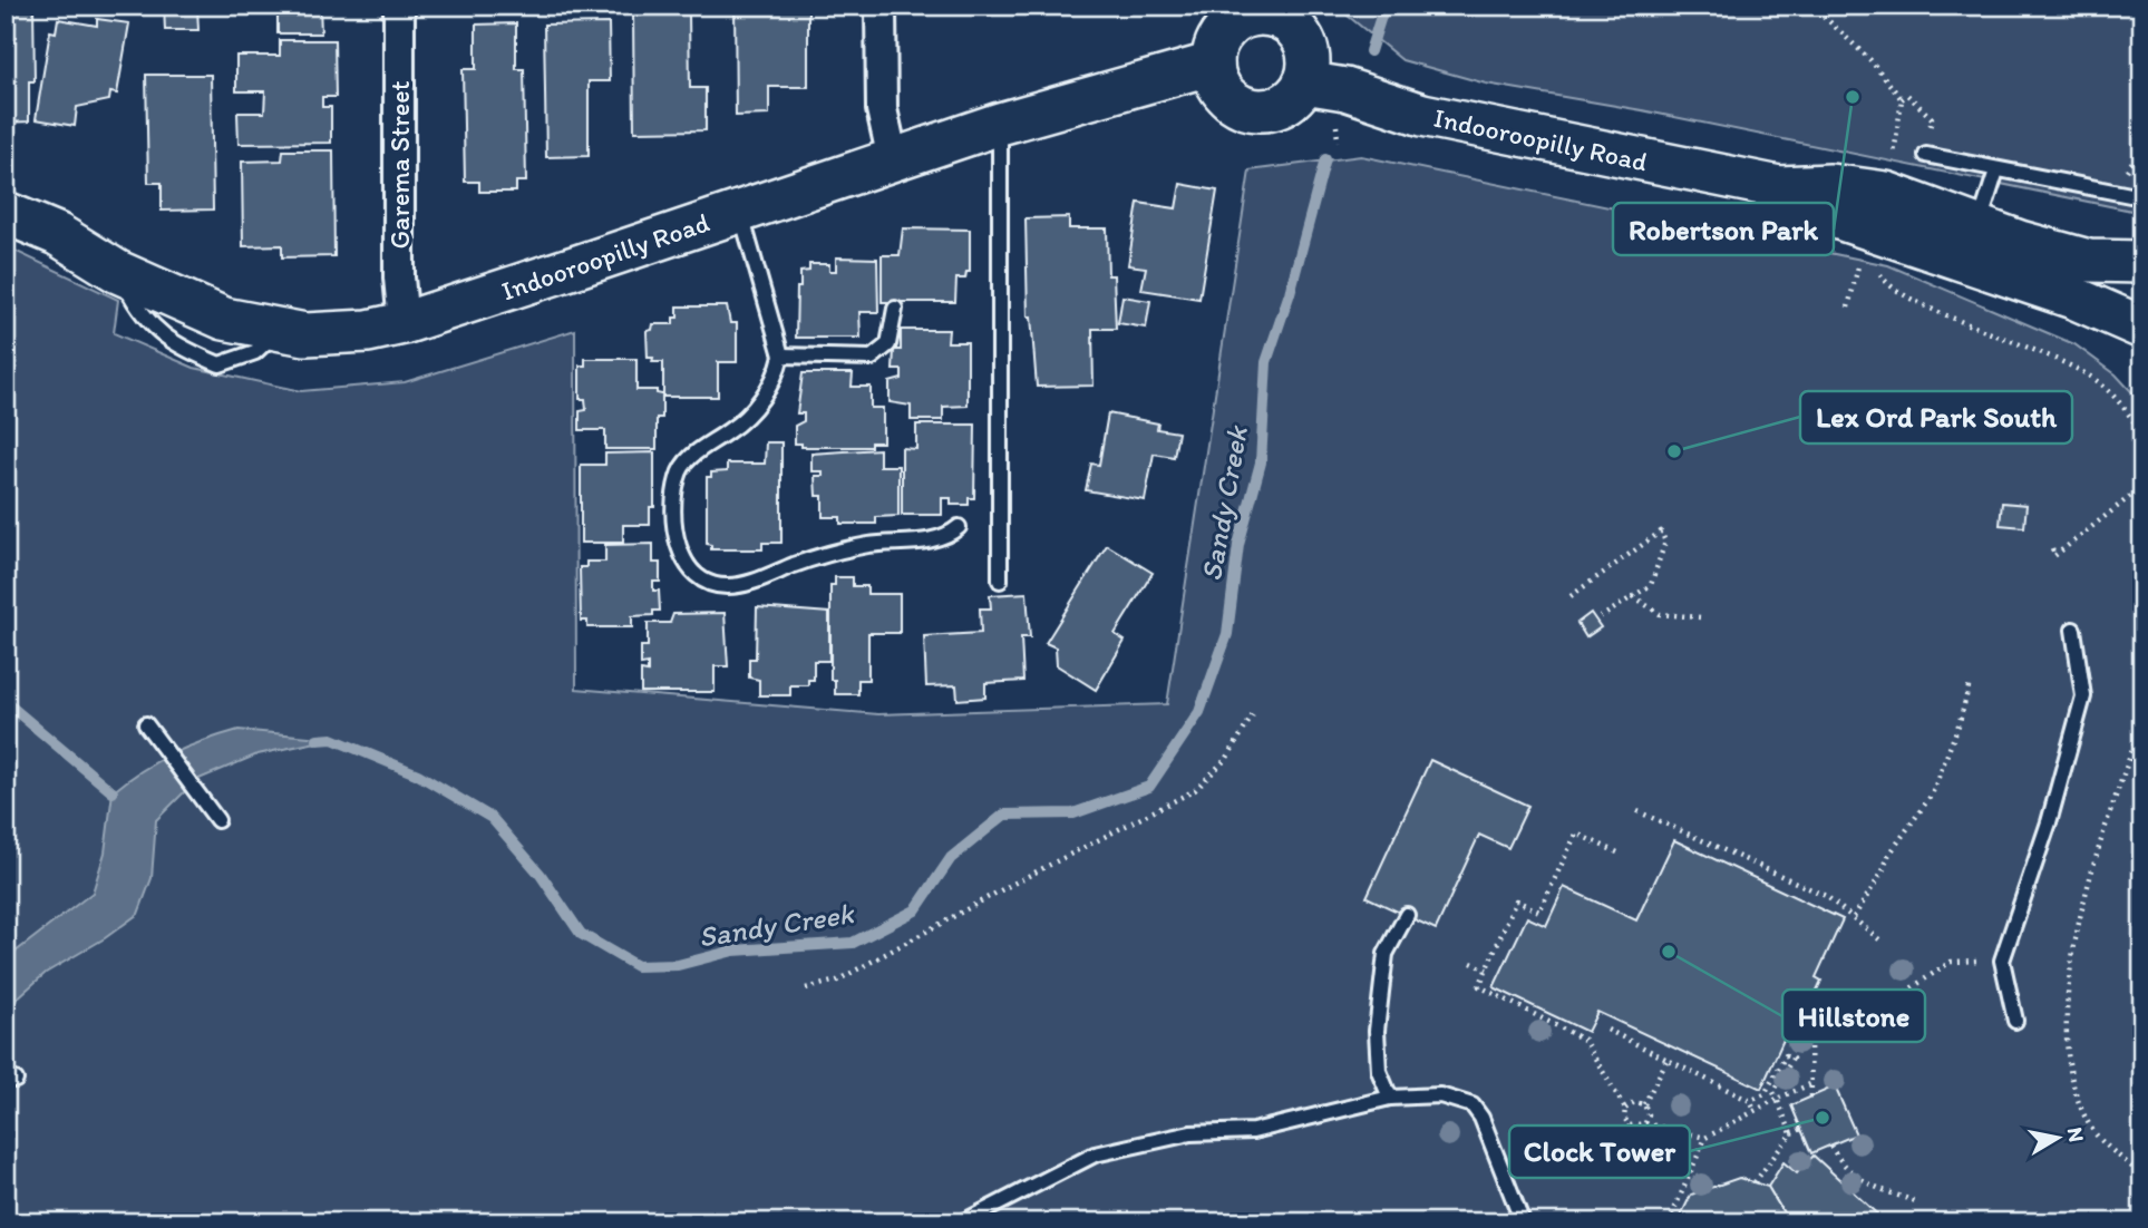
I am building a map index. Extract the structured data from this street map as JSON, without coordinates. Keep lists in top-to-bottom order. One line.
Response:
{"streets":{"main road":["Indooroopilly Road"],"street":["Garema Street"]},"crossings":[["Indooroopilly Road","Garema Street"]],"water":["Sandy Creek"],"places":["Robertson Park","Lex Ord Park South","Hillstone","Clock Tower"],"north":"right"}
